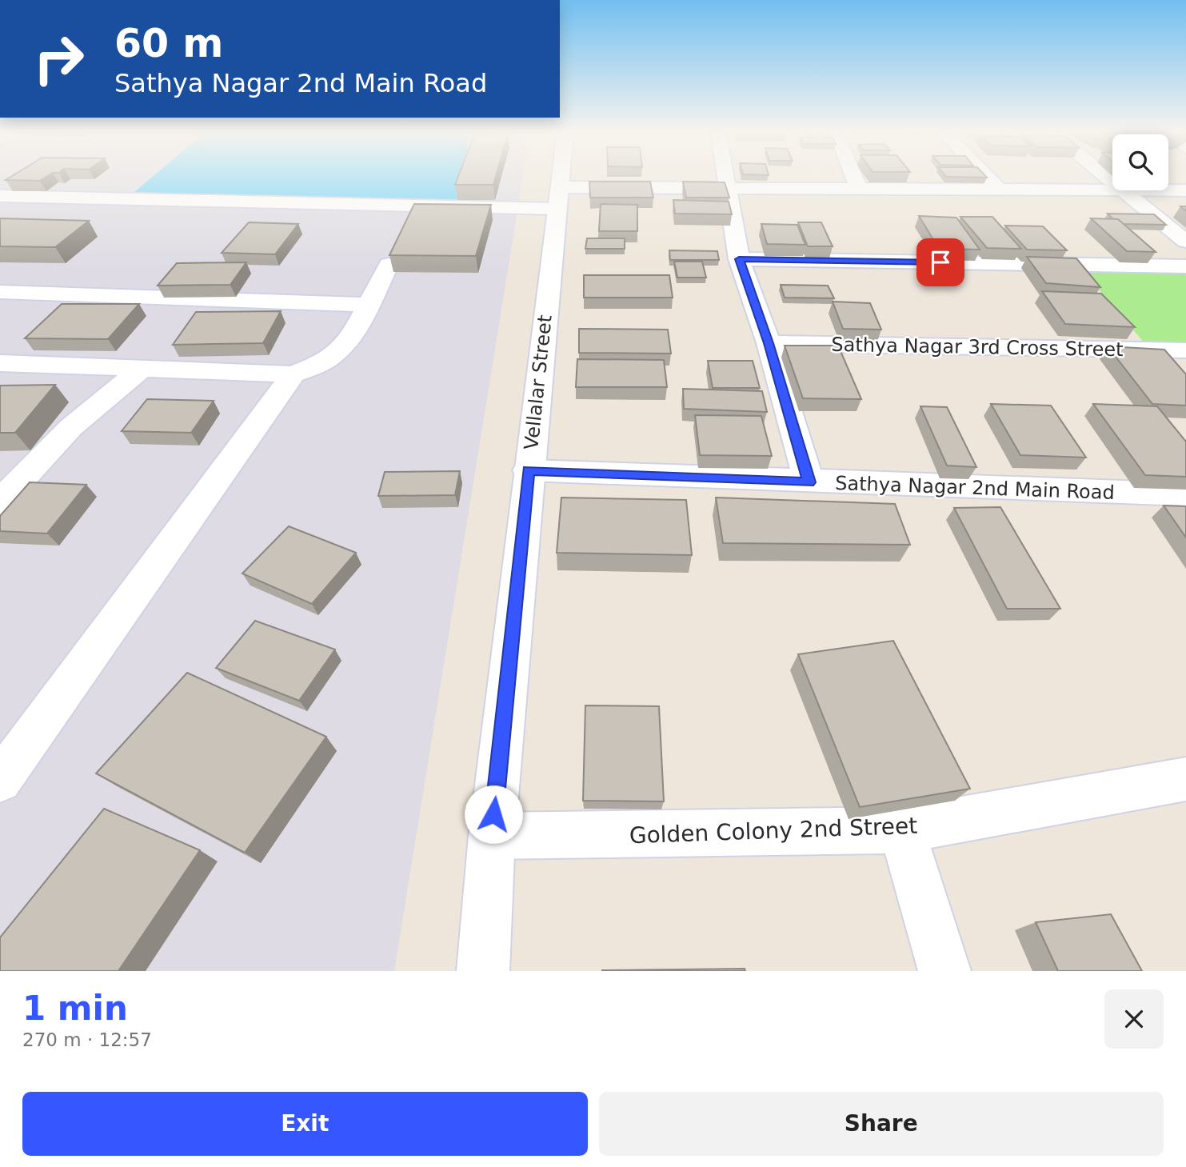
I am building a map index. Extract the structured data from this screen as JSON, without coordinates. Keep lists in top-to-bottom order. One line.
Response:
{"streets":{"street":["Sathya Nagar 3rd Cross Street","Vellalar Street","Sathya Nagar 2nd Main Road","Golden Colony 2nd Street"]},"crossings":[["Vellalar Street","Sathya Nagar 2nd Main Road"],["Vellalar Street","Golden Colony 2nd Street"]],"page":{"turn":["60 m","Sathya Nagar 2nd Main Road"],"heading":["1 min","270 m · 12:57"],"buttons":["Exit","Share"]}}
